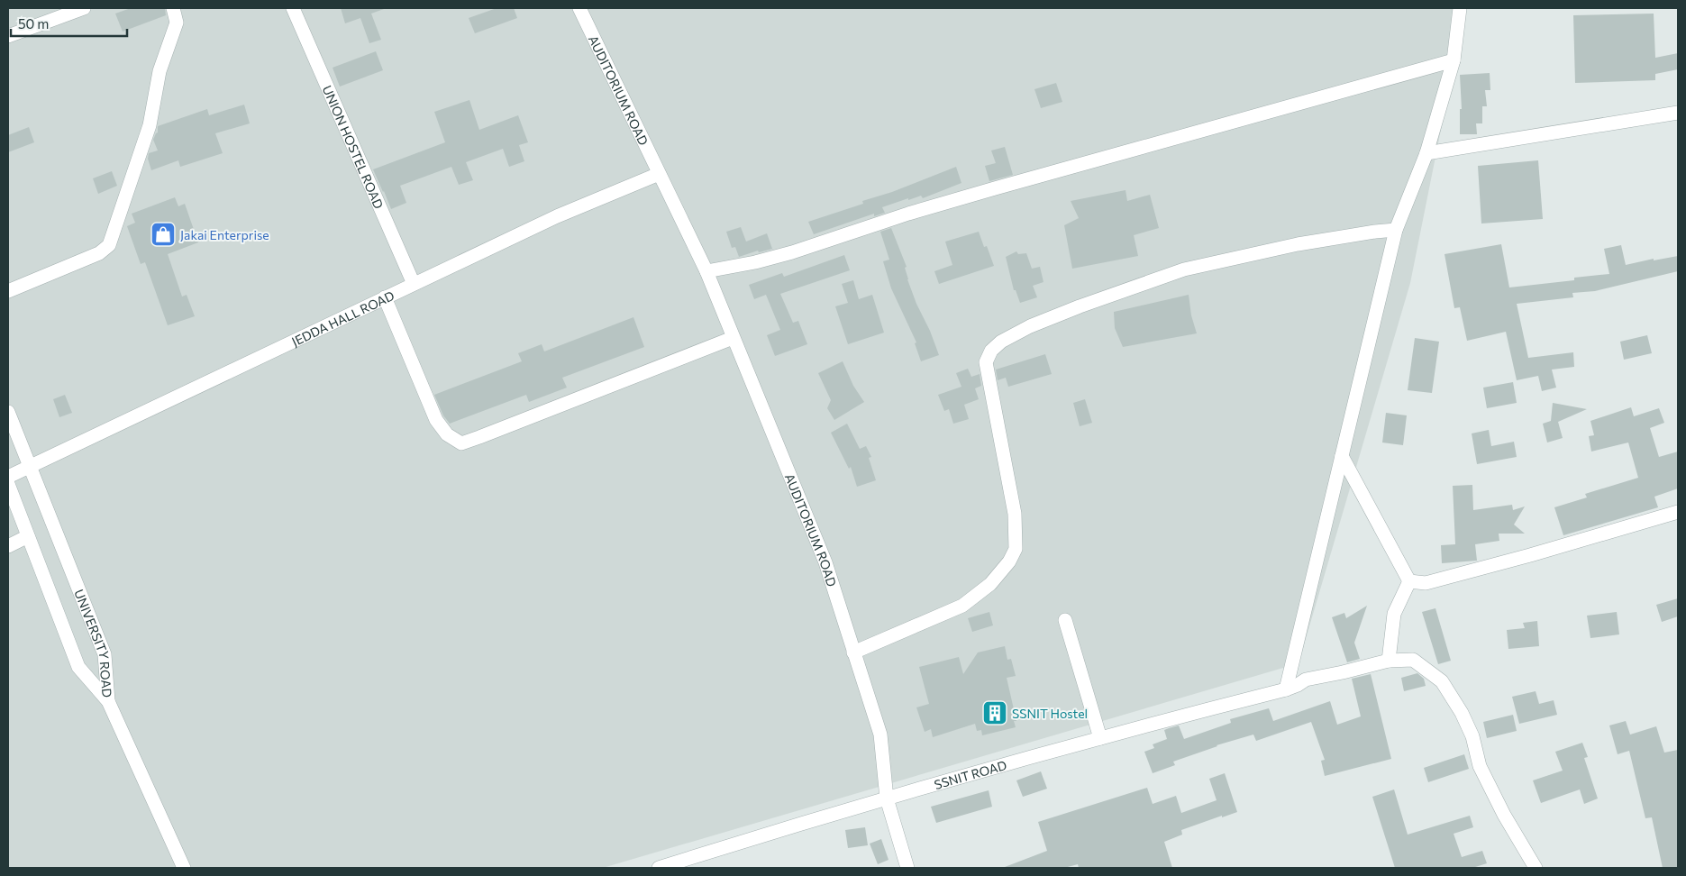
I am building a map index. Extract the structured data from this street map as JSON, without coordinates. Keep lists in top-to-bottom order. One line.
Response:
{"streets":{"street":["AUDITORIUM ROAD","UNION HOSTEL ROAD","JEDDA HALL ROAD","UNIVERSITY ROAD","SSNIT ROAD"]},"crossings":[["AUDITORIUM ROAD","JEDDA HALL ROAD"],["AUDITORIUM ROAD","SSNIT ROAD"],["UNION HOSTEL ROAD","JEDDA HALL ROAD"],["JEDDA HALL ROAD","UNIVERSITY ROAD"]],"places":{"shop":["Jakai Enterprise"],"building":["SSNIT Hostel"]},"scale_bar":"50 m"}
